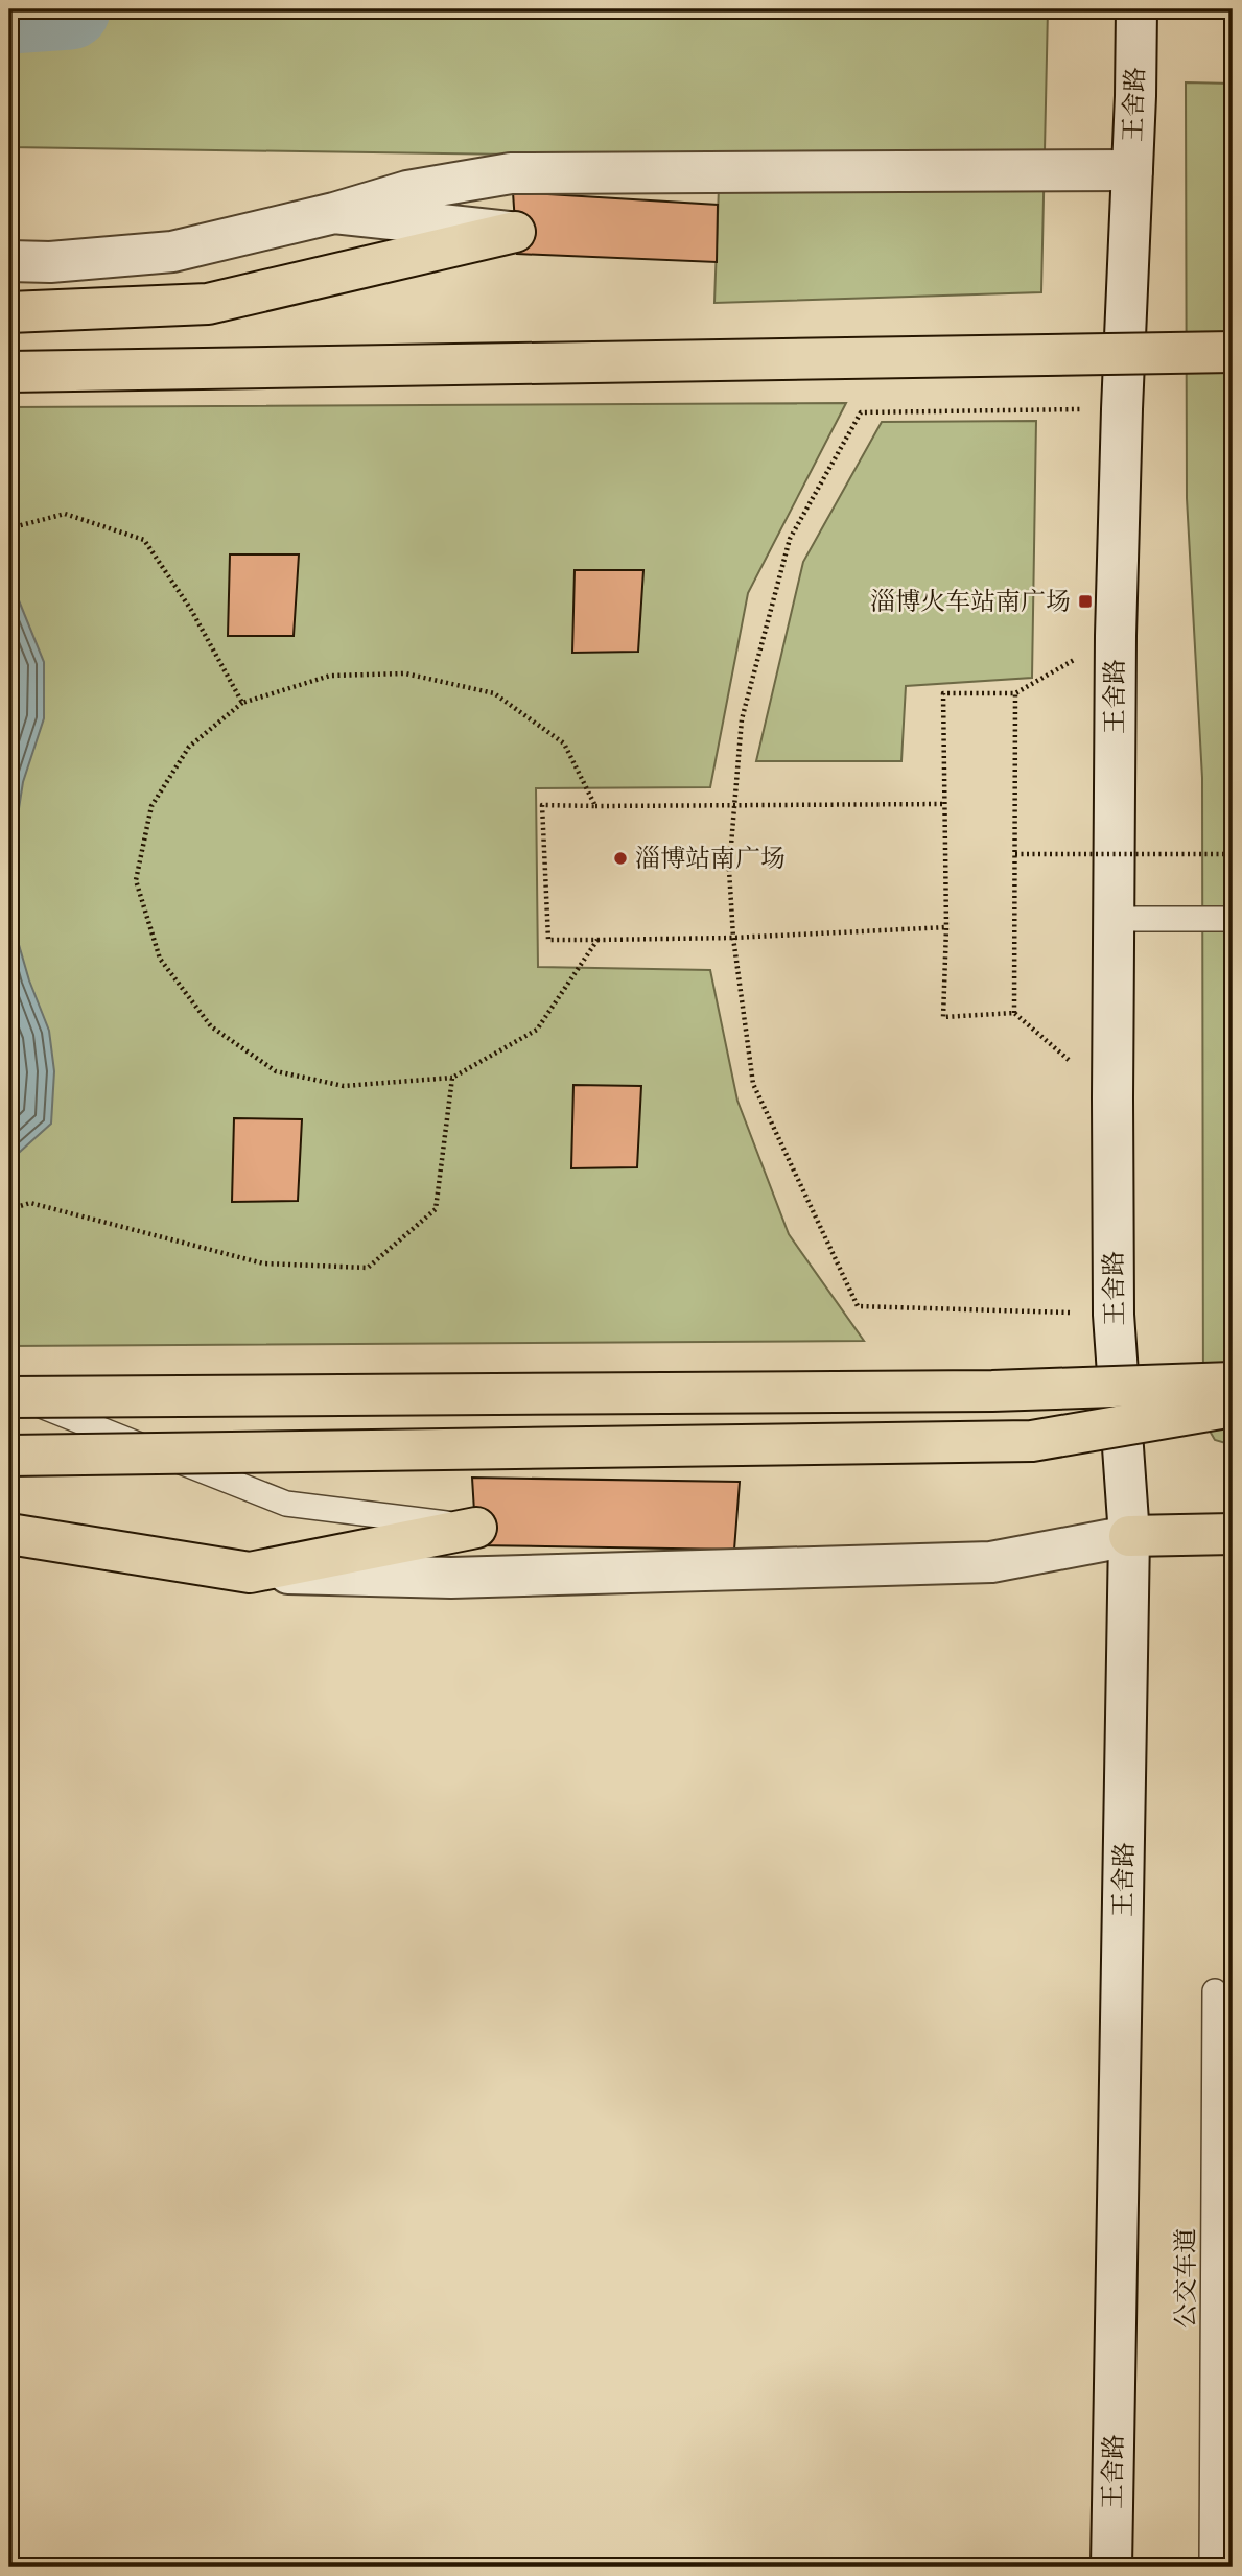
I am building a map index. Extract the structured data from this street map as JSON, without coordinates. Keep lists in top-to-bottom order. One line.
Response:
{"streets":{"main road":["王舍路"],"lane":["公交车道"]},"places":{"transit":["淄博火车站南广场"],"other":["淄博站南广场"]}}
